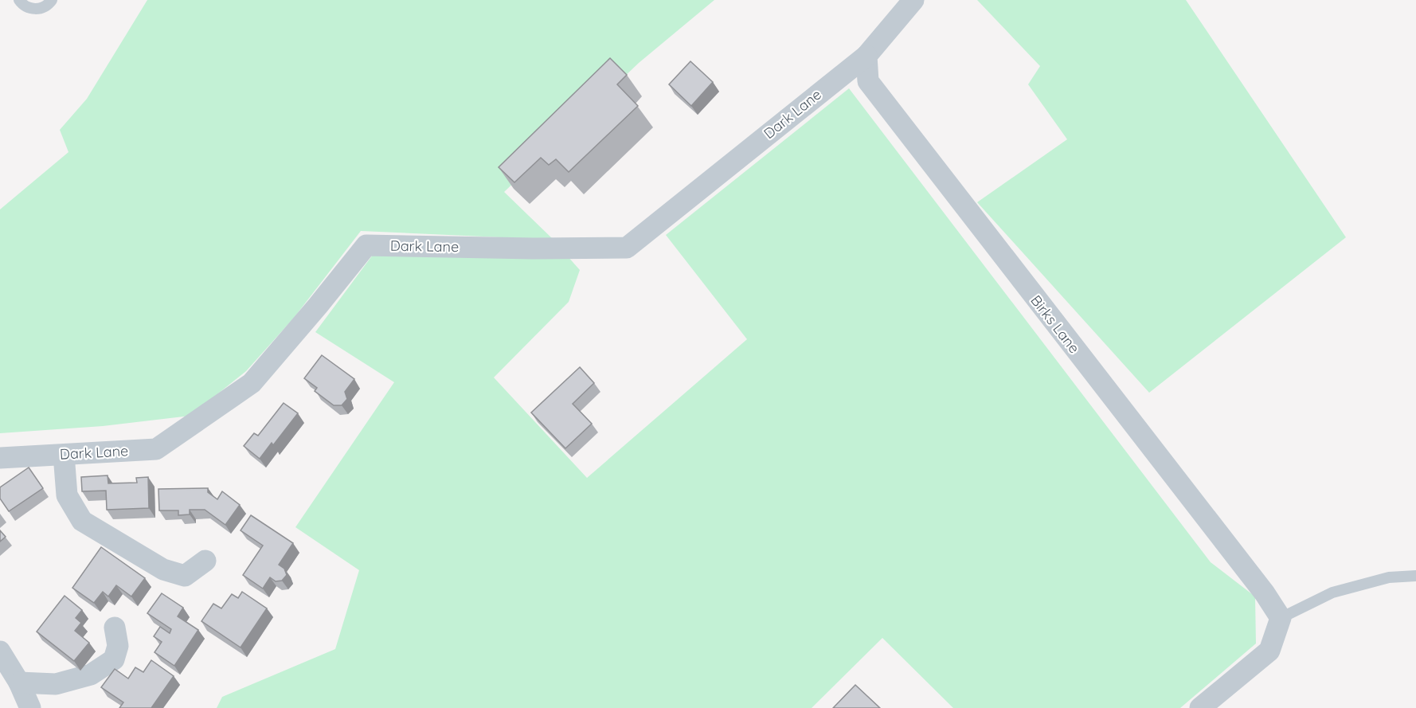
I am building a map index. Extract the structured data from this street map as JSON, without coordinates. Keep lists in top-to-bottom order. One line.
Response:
{"streets":{"street":["Dark Lane","Birks Lane"]},"crossings":[["Dark Lane","Birks Lane"]]}
